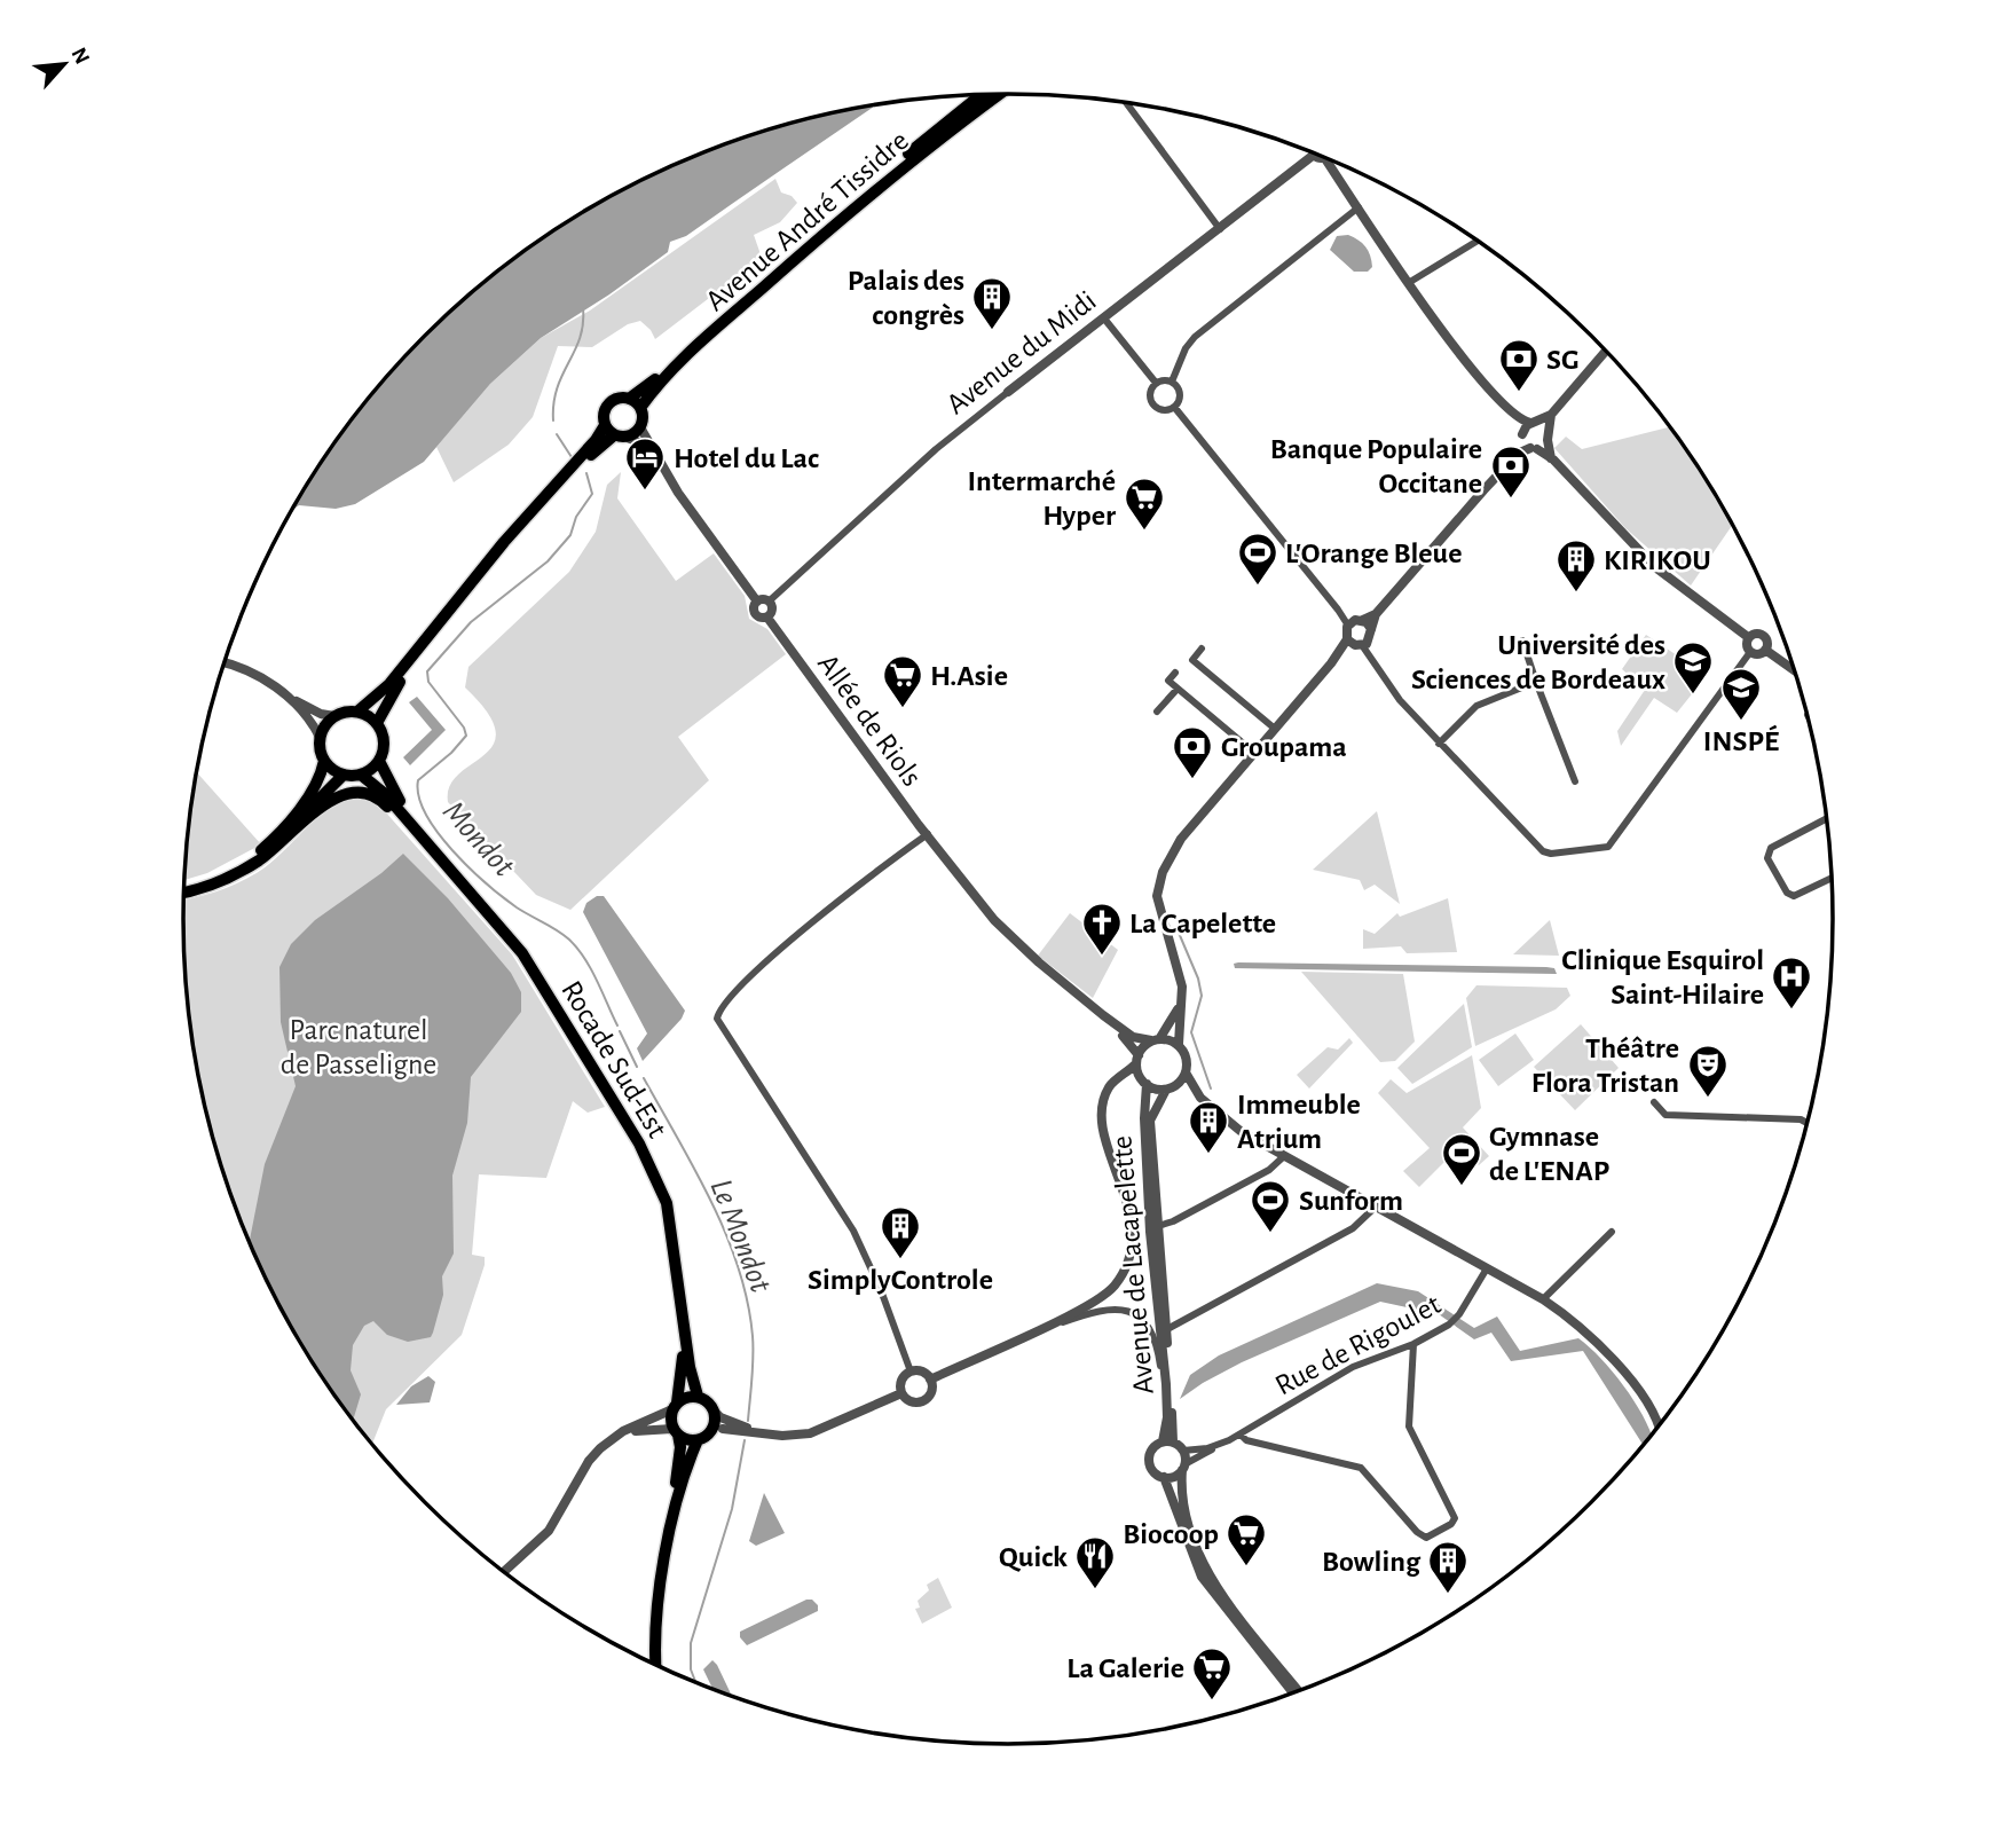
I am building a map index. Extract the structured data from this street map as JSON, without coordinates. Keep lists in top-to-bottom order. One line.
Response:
{"streets":{"main road":["Avenue André Tissidre","Rocade Sud-Est"],"street":["Avenue du Midi","Allée de Riols","Avenue de Lacapelette","Rue de Rigoulet"]},"crossings":[["Avenue du Midi","Allée de Riols"],["Allée de Riols","Avenue de Lacapelette"],["Avenue de Lacapelette","Rue de Rigoulet"]],"water":["Mondot","Le Mondot"],"parks":["Parc naturel de Passeligne"],"places":{"building":["Palais des congrès","KIRIKOU","Immeuble Atrium","SimplyControle","Bowling"],"bank":["SG","Banque Populaire Occitane","Groupama"],"hotel":["Hotel du Lac"],"supermarket":["Intermarché Hyper","H.Asie","Biocoop","La Galerie"],"sports":["L'Orange Bleue","Gymnase de L'ENAP","Sunform"],"school or university":["Université des Sciences de Bordeaux","INSPÉ"],"church":["La Capelette"],"hospital":["Clinique Esquirol Saint-Hilaire"],"theatre":["Théâtre Flora Tristan"],"restaurant":["Quick"]},"north":"top right"}
